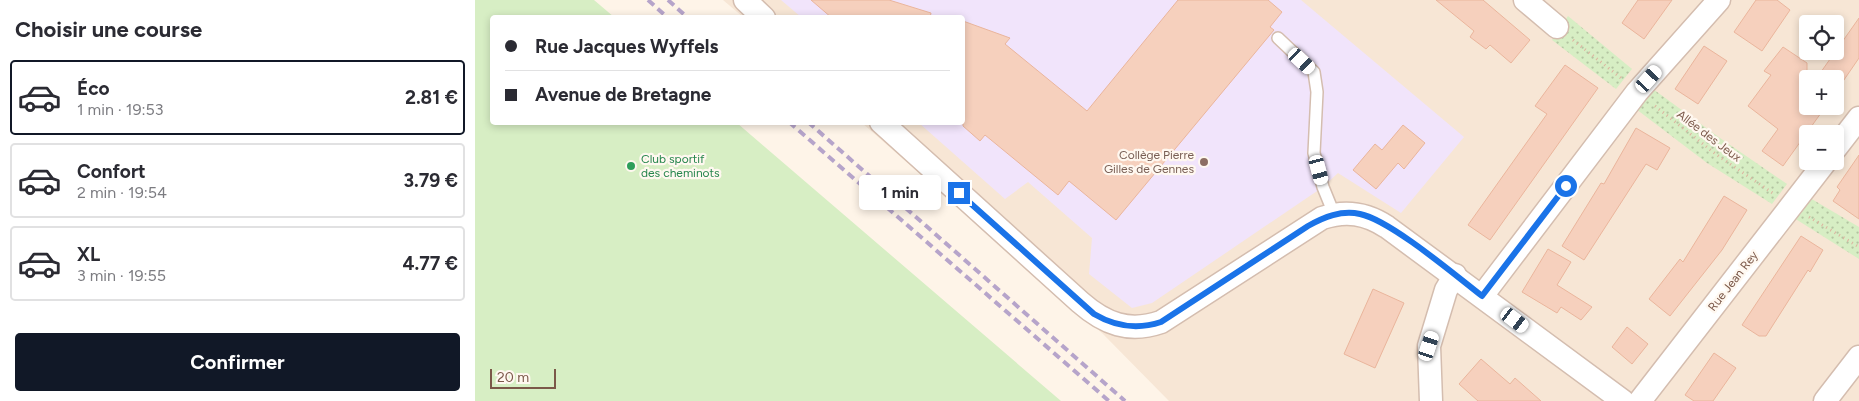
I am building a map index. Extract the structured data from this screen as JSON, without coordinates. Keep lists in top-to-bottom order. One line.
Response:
{"streets":{"street":["Rue Jean Rey"],"path":["Allée des Jeux"]},"crossings":[["Allée des Jeux","Rue Jean Rey"]],"places":["Collège Pierre Gilles de Gennes","Club sportif des cheminots"],"scale_bar":"20 m","page":{"heading":"Choisir une course","map_buttons":["+","−"],"banner":["Rue Jacques Wyffels","Avenue de Bretagne"],"list":[{"name":"Éco","note":"1 min · 19:53","value":"2.81 €"},{"name":"Confort","note":"2 min · 19:54","value":"3.79 €"},{"name":"XL","note":"3 min · 19:55","value":"4.77 €"}],"bubble":"1 min","buttons":"Confirmer","scale":"20 m"}}
